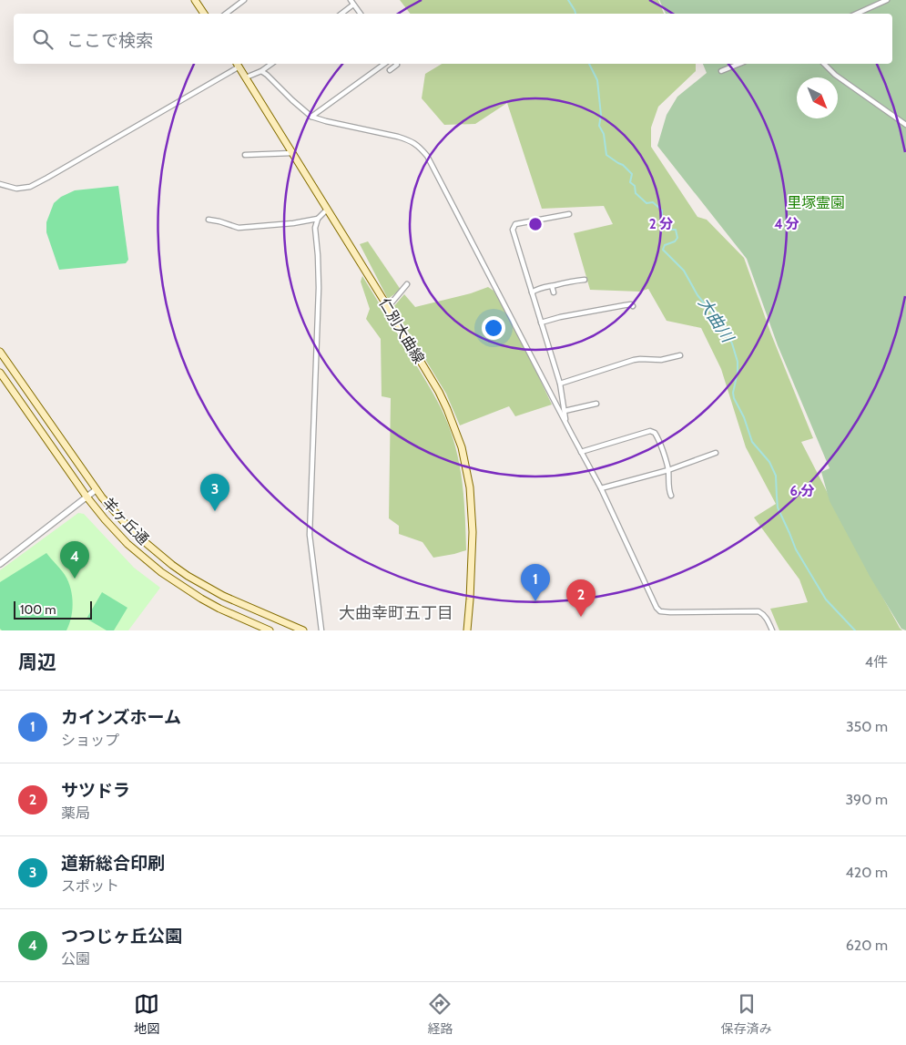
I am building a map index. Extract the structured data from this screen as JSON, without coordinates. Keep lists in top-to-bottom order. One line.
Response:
{"streets":{"main road":["仁別大曲線","羊ヶ丘通"]},"districts":["大曲幸町五丁目"],"water":["大曲川"],"parks":["里塚霊園"],"scale_bar":"100 m","north":"bottom right","page":{"search":"ここで検索","pins":["3","4","1","2"],"scale":"100 m","heading":["周辺","4件"],"list":[{"mark":"1","name":"カインズホーム","note":"ショップ","value":"350 m"},{"mark":"2","name":"サツドラ","note":"薬局","value":"390 m"},{"mark":"3","name":"道新総合印刷","note":"スポット","value":"420 m"},{"mark":"4","name":"つつじヶ丘公園","note":"公園","value":"620 m"}],"nav":["地図","経路","保存済み"]},"rings":["2 分","4 分","6 分"]}
